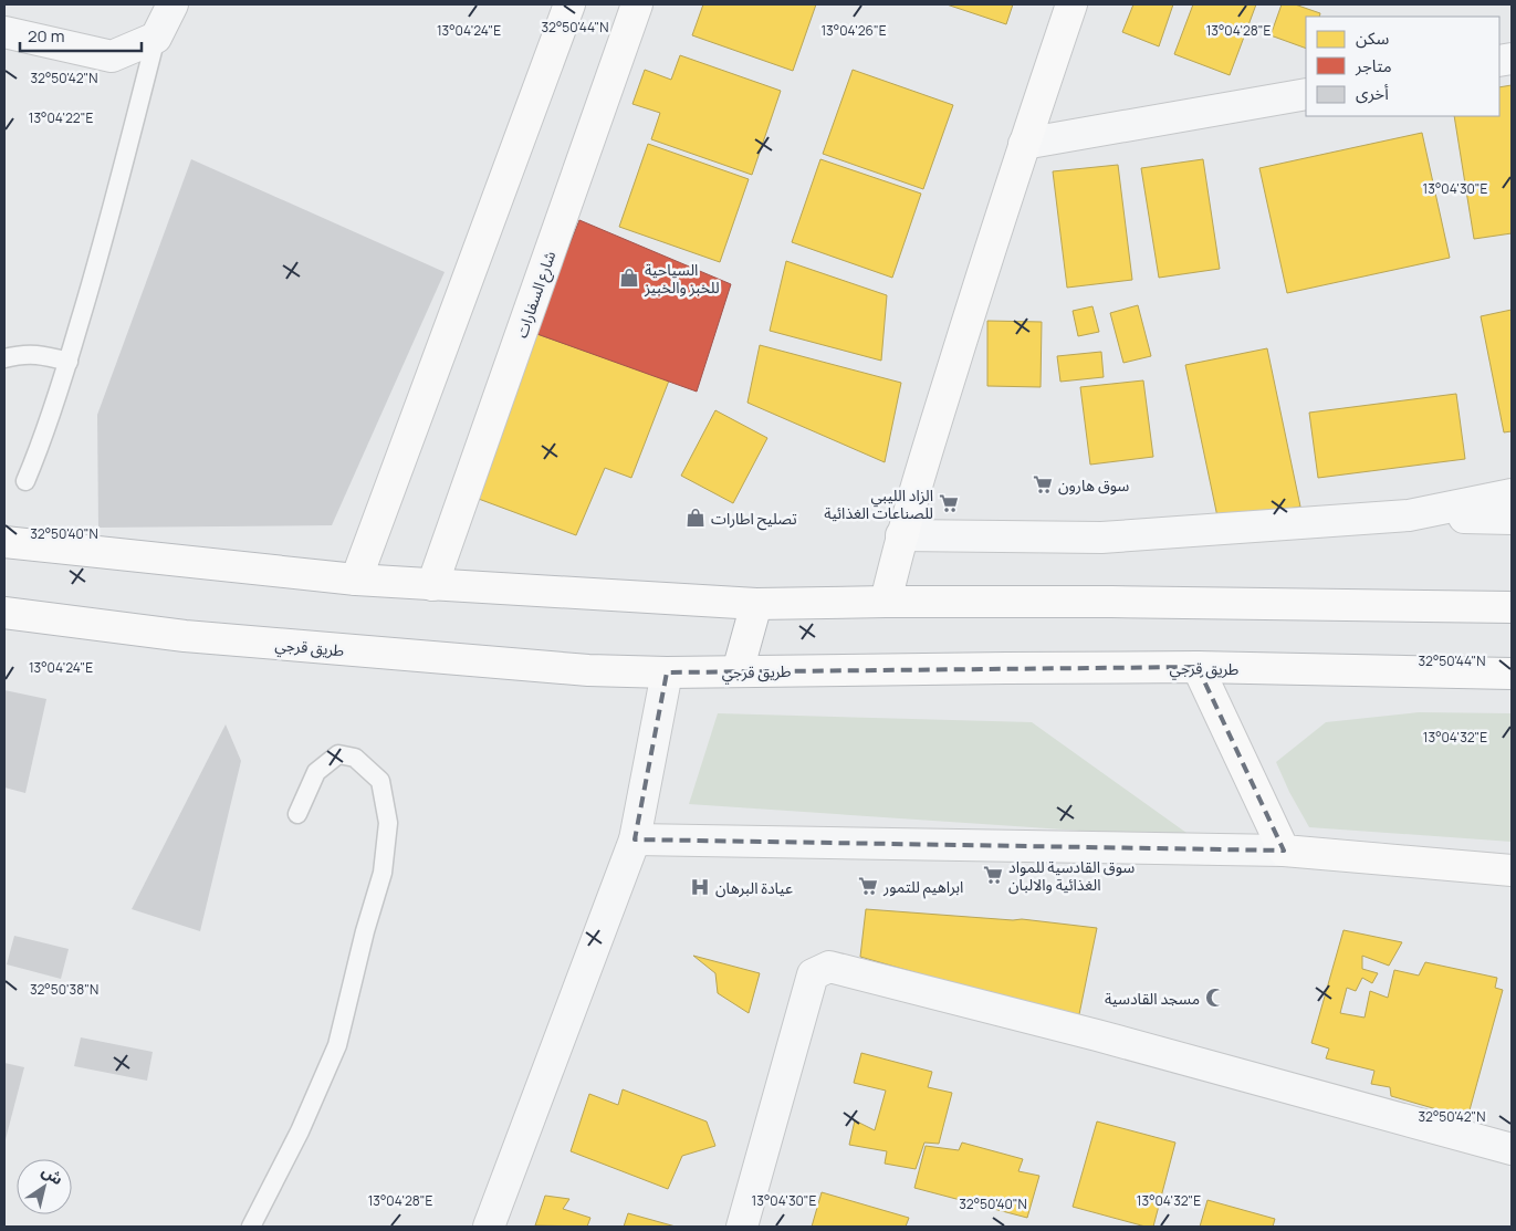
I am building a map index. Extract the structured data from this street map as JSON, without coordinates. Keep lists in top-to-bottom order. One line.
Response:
{"streets":{"main road":["شارع السفارات","طريق قرجي"]},"places":{"shop":["السياحية للخبز والخبيز","تصليح اطارات"],"supermarket":["سوق هارون","الزاد الليبي للصناعات الغذائية","سوق القادسية للمواد الغذائية والالبان","ابراهيم للتمور"],"hospital":["عيادة البرهان"],"mosque":["مسجد القادسية"]},"legend":["سكن","متاجر","أخرى"],"scale_bar":"20 m","north":"top right","coordinates":["32°50'44\"N","13°04'24\"E","13°04'26\"E","13°04'28\"E","32°50'42\"N","13°04'22\"E","13°04'30\"E","32°50'40\"N","13°04'32\"E","32°50'38\"N"]}
